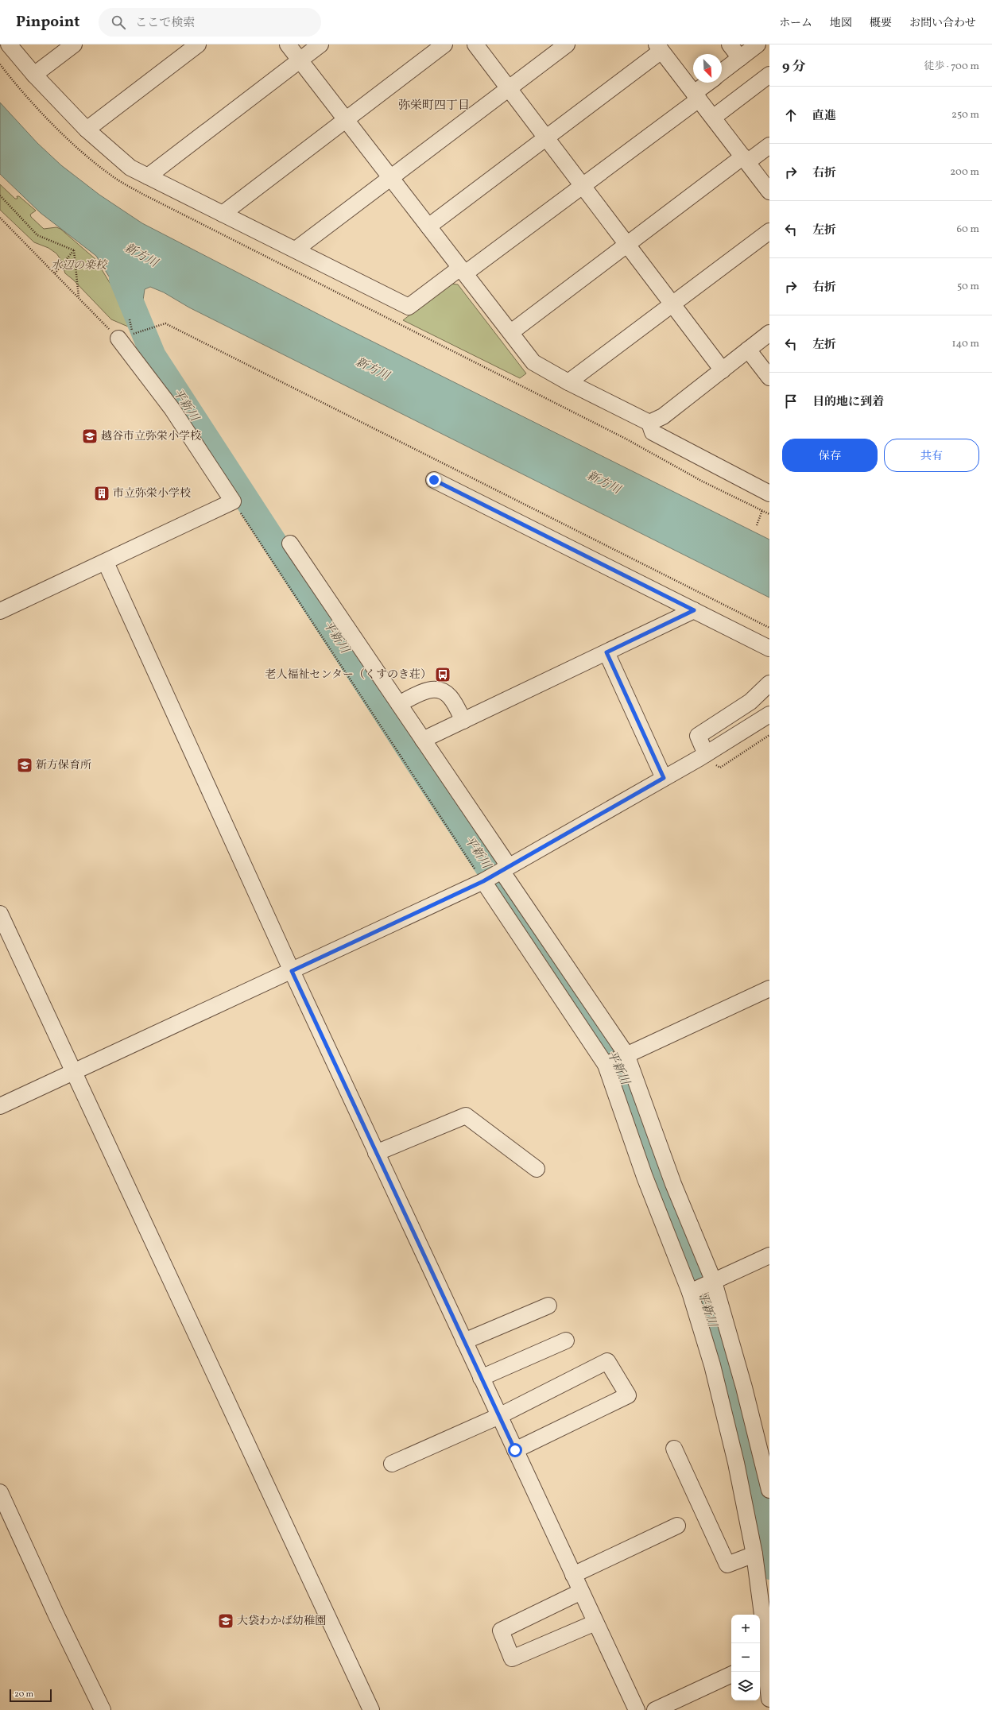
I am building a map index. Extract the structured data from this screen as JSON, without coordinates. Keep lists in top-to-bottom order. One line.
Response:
{"districts":["弥栄町四丁目"],"water":["新方川","平新川"],"parks":["水辺の楽校"],"places":{"school or university":["越谷市立弥栄小学校","新方保育所","大袋わかば幼稚園"],"building":["市立弥栄小学校"],"bus stop":["老人福祉センター（くすのき荘）"]},"scale_bar":"20 m","north":"bottom right","page":{"header":"Pinpoint","search":"ここで検索","nav":["ホーム","地図","概要","お問い合わせ"],"heading":["9 分","徒歩 · 700 m"],"list":[["直進","250 m"],["右折","200 m"],["左折","60 m"],["右折","50 m"],["左折","140 m"],"目的地に到着"],"buttons":["保存","共有"],"map_buttons":["+","−"],"scale":"20 m"}}
